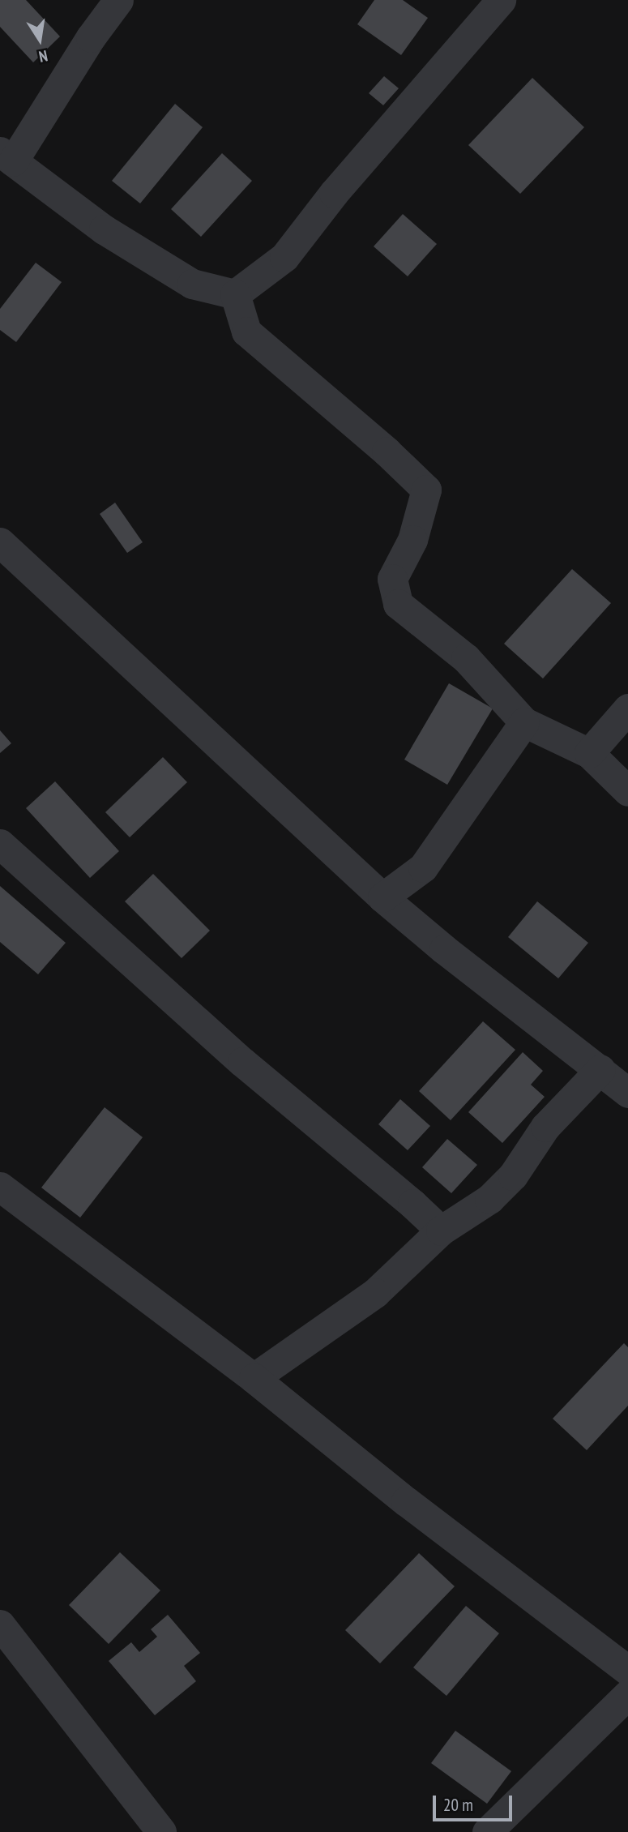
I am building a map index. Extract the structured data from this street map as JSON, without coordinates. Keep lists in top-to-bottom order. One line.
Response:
{"scale_bar":"20 m","north":"bottom"}
